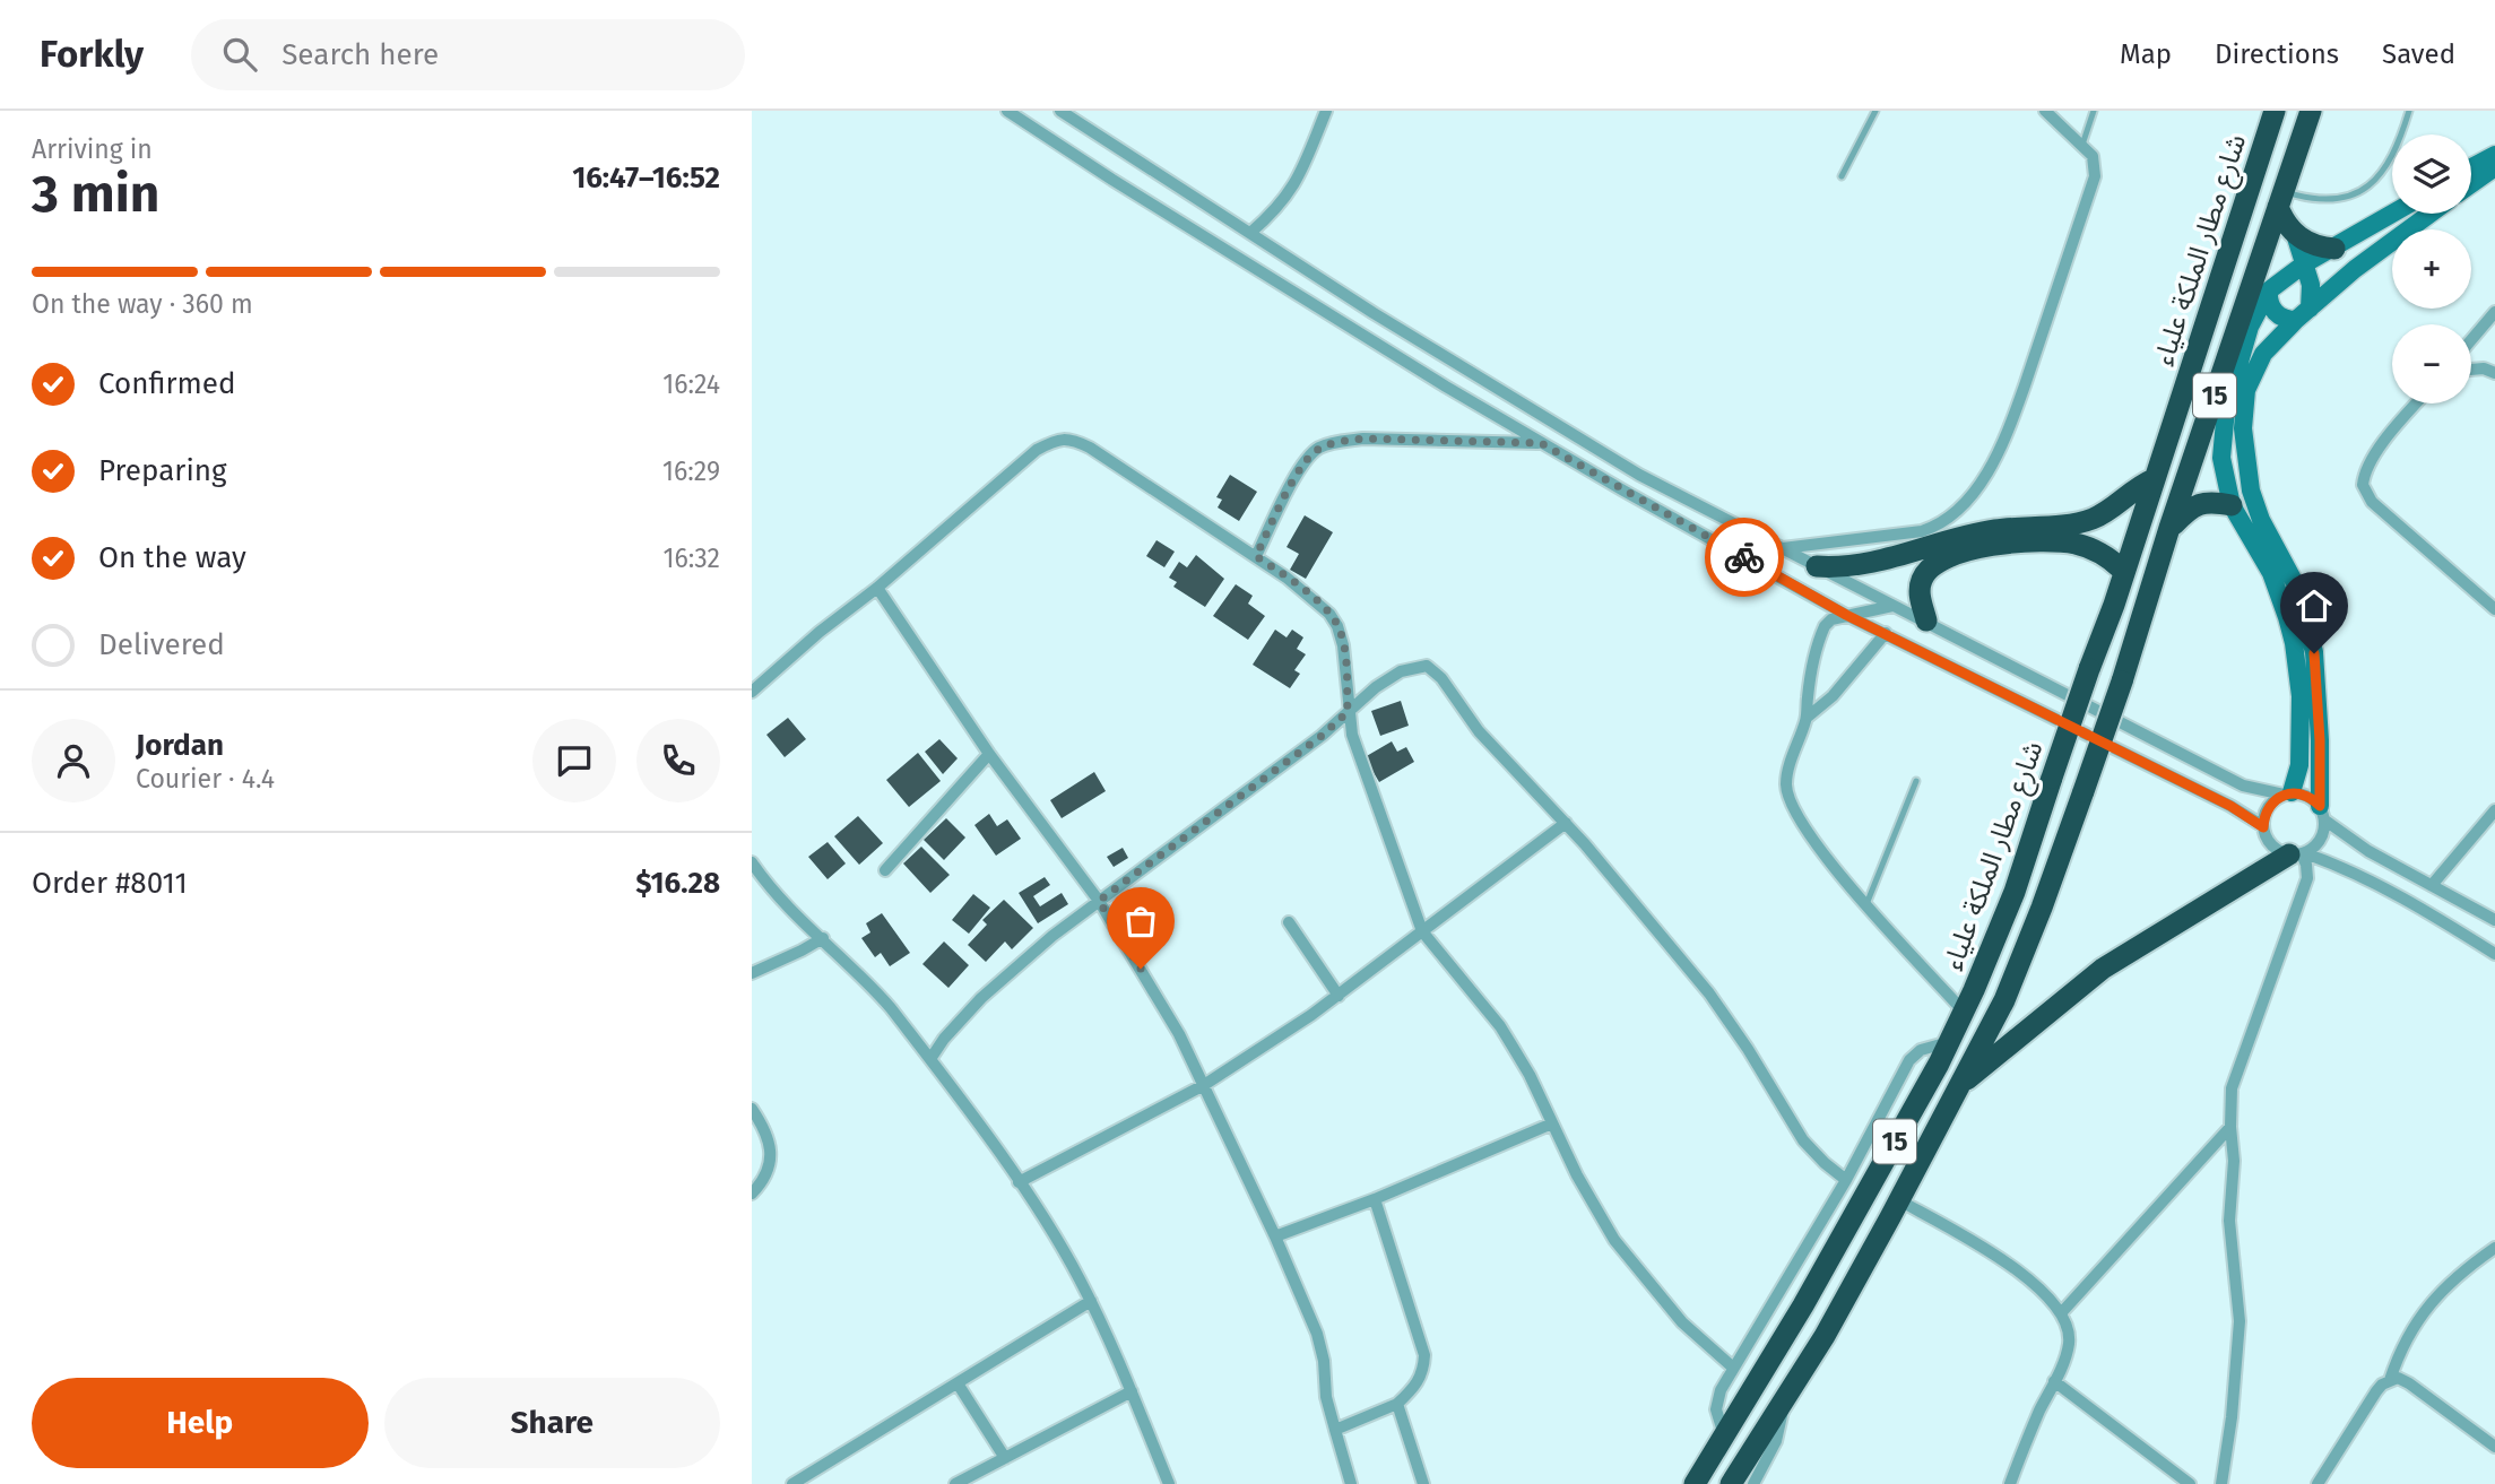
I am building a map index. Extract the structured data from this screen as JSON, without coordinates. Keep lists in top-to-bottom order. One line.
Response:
{"streets":{"highway":["شارع مطار الملكة علياء","15"]},"page":{"header":"Forkly","search":"Search here","nav":["Map","Directions","Saved"],"heading":["3 min","Arriving in","16:47–16:52"],"panel":["Jordan","Courier · 4.4","Order #8011","$16.28"],"map_buttons":["+","−"],"bar":"On the way · 360 m","list":[["Confirmed","16:24"],["Preparing","16:29"],["On the way","16:32"],"Delivered"],"buttons":["Help","Share"]}}
